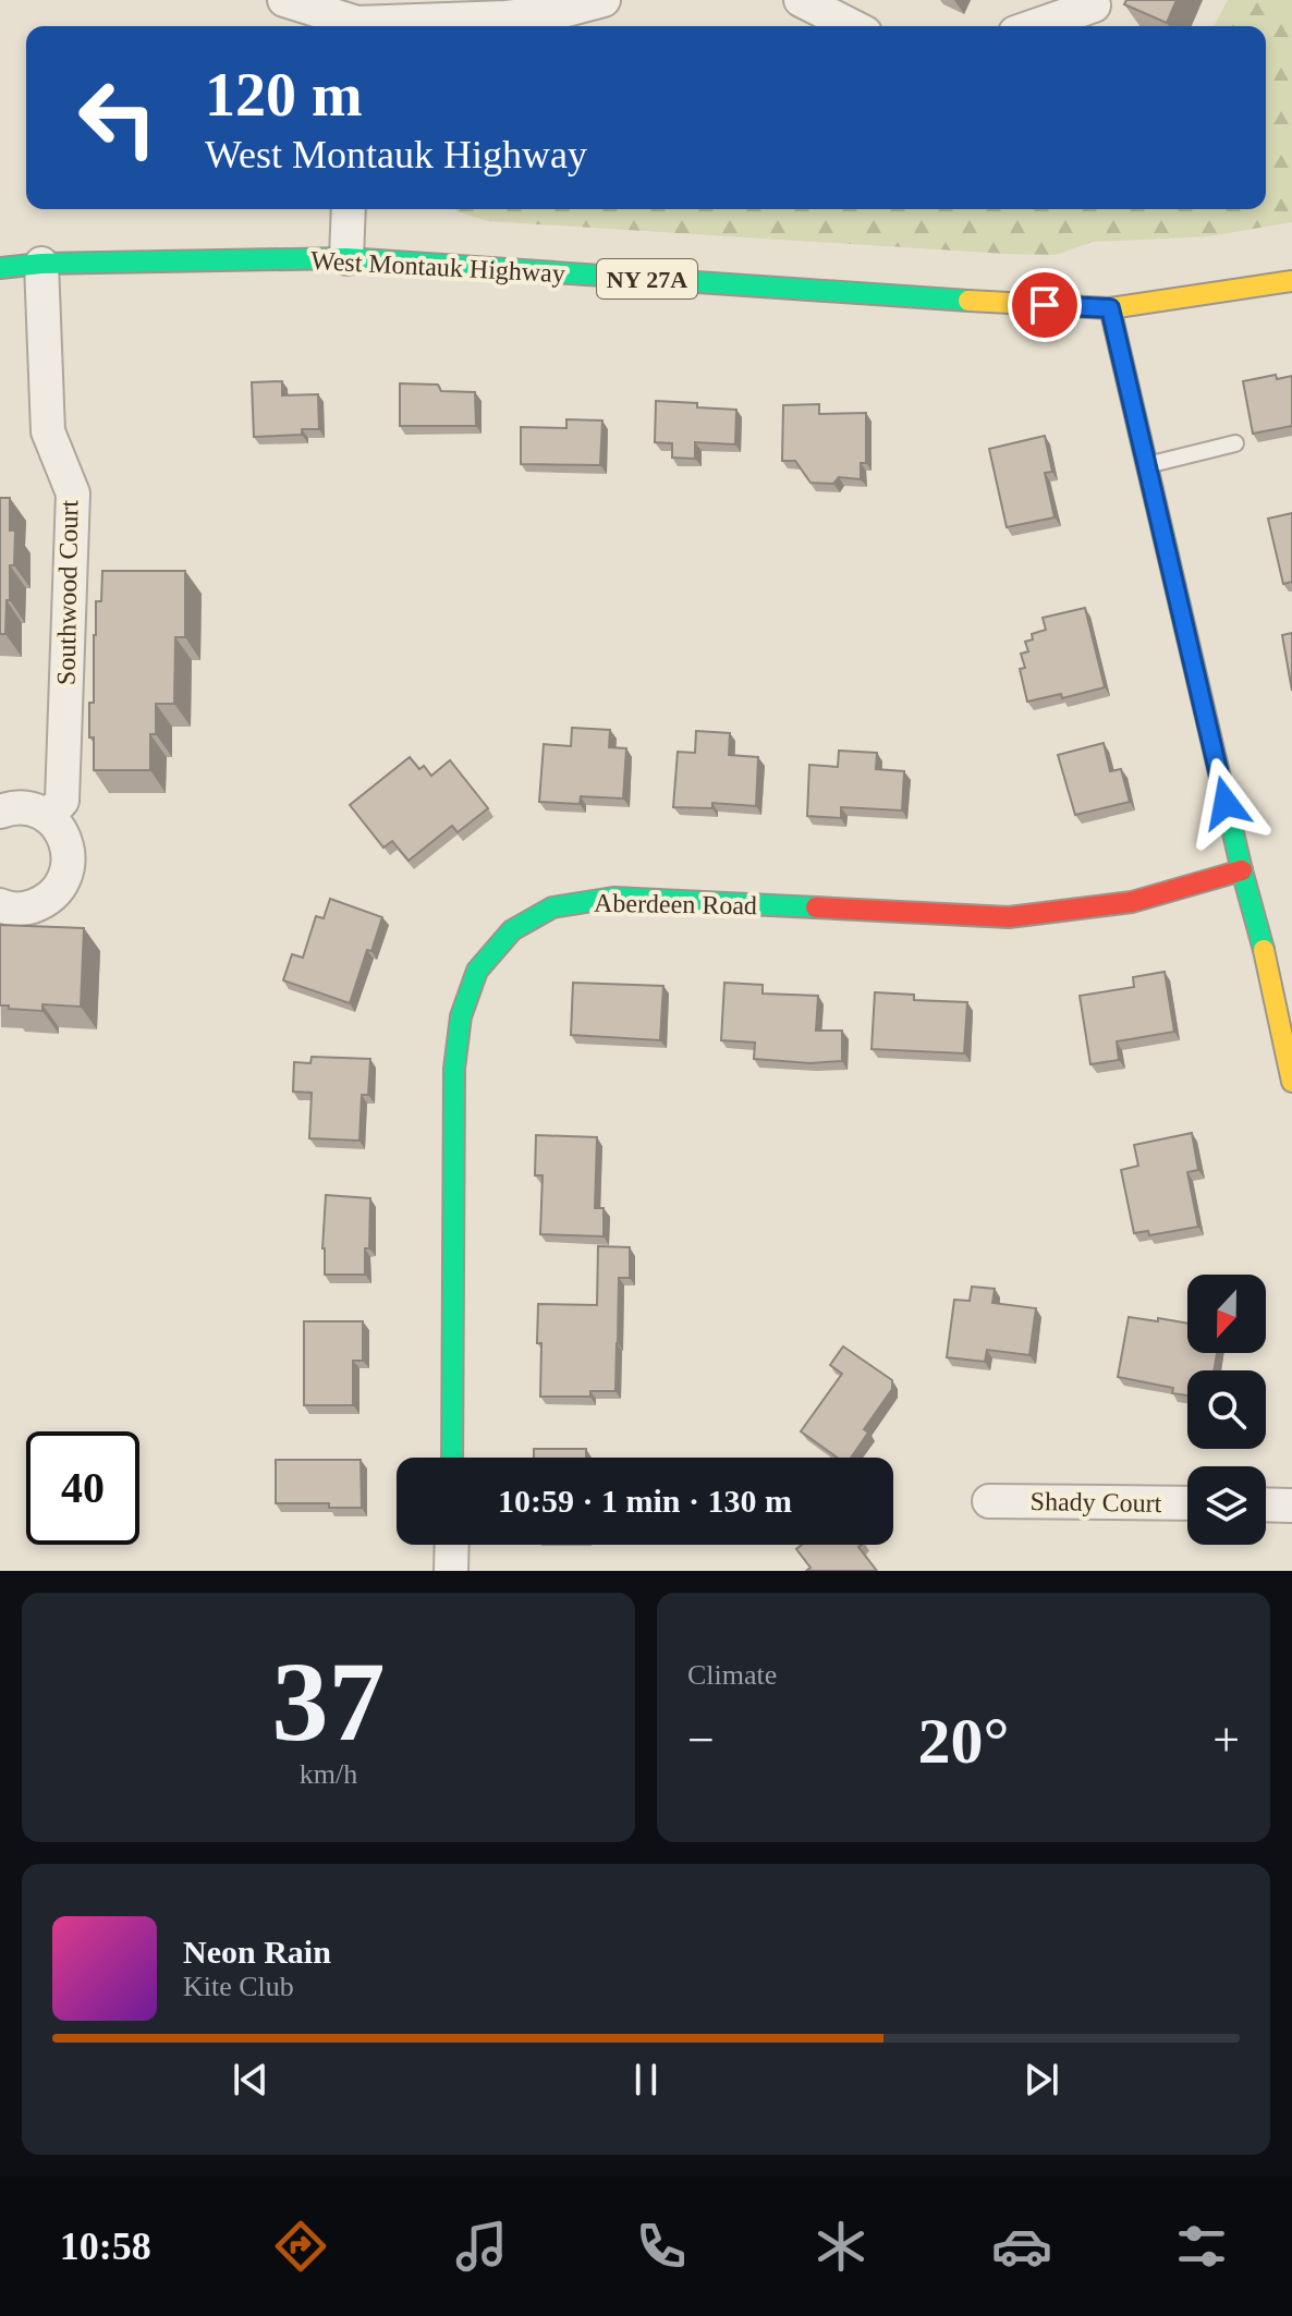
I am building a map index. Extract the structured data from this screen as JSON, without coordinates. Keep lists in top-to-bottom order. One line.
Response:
{"streets":{"street":["West Montauk Highway","NY 27A","Southwood Court","Aberdeen Road","Shady Court"]},"crossings":[["West Montauk Highway","Southwood Court"]],"north":"bottom","page":{"turn":["120 m","West Montauk Highway"],"limit":"40","trip":"10:59 · 1 min · 130 m","tile":[["37","km/h"],"Climate"],"heat":["−","20°","+"],"song":["Neon Rain","Kite Club"],"tabs":"10:58"}}
